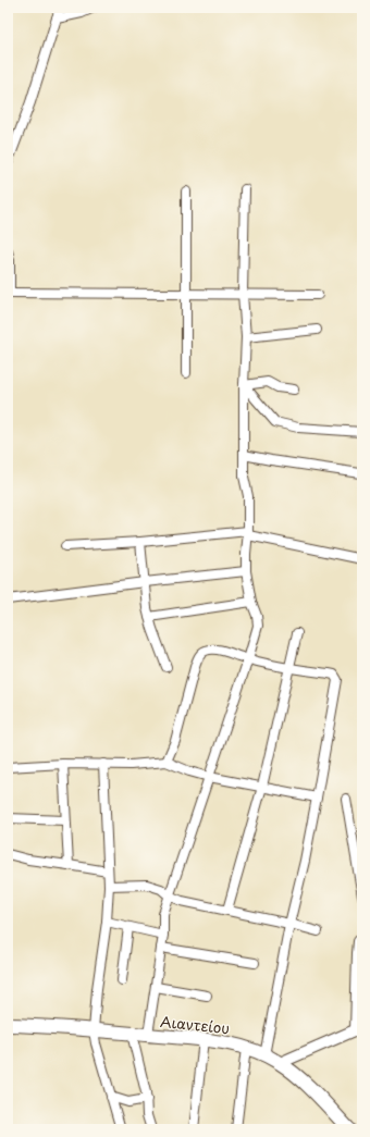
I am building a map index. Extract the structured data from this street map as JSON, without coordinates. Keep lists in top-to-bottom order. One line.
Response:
{"streets":{"main road":["Αιαντείου"]}}
